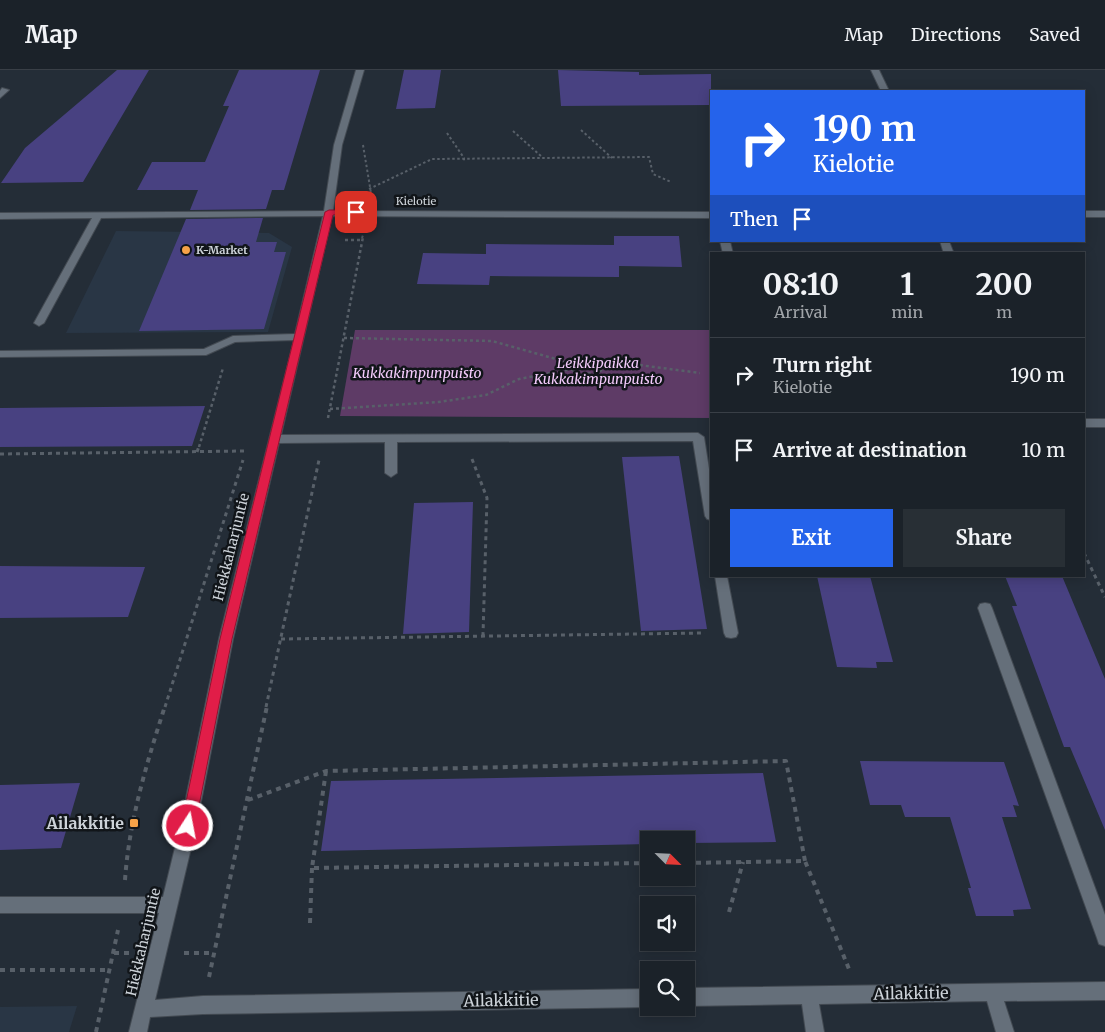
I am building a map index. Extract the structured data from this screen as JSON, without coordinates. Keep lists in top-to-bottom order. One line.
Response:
{"streets":{"street":["Kielotie","Hiekkaharjuntie","Ailakkitie"]},"crossings":[["Kielotie","Hiekkaharjuntie"],["Hiekkaharjuntie","Ailakkitie"]],"parks":["Leikkipaikka Kukkakimpunpuisto","Kukkakimpunpuisto"],"places":{"other":["K-Market"],"transit":["Ailakkitie"]},"north":"bottom right","page":{"header":"Map","nav":["Map","Directions","Saved"],"turn":["190 m","Kielotie"],"then":"Then","eta":["08:10","Arrival","1","min","200","m"],"list":[{"name":"Turn right","note":"Kielotie","value":"190 m"},{"name":"Arrive at destination","value":"10 m"}],"buttons":["Exit","Share"]}}
